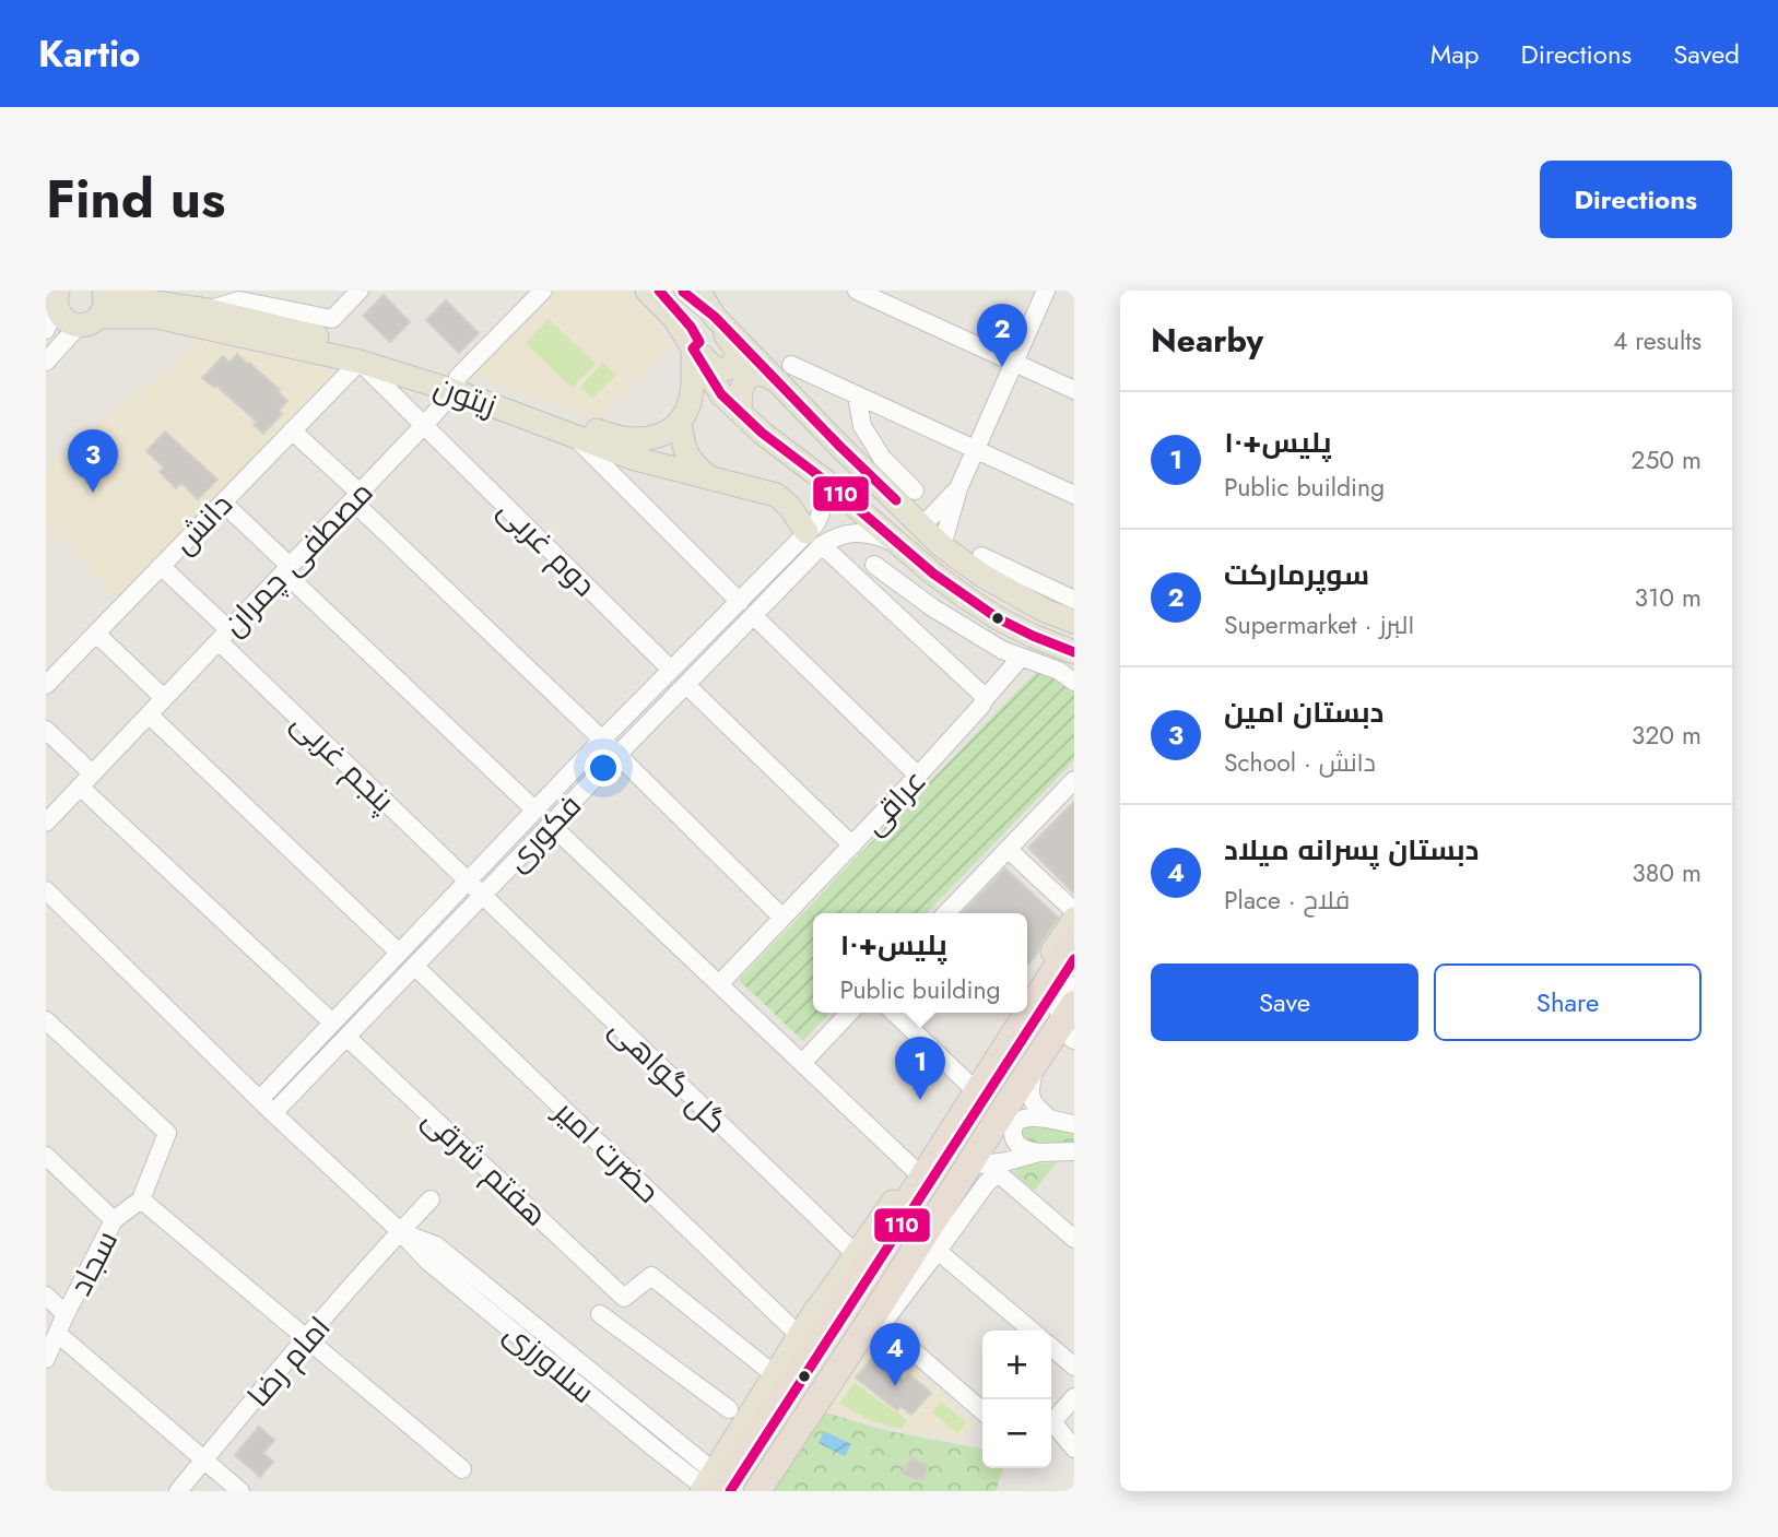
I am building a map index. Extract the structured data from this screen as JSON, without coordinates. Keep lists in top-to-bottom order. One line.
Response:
{"streets":{"main road":["زیتون"],"street":["دانش","دوم غربی","مصطفی چمران","پنجم غربی","عراقی","فکوری","گل گواهی","حضرت امیر","هفتم شرقی","سجاد","امام رضا","سلاورزی"]},"crossings":[["زیتون","دانش"],["زیتون","دوم غربی"],["زیتون","مصطفی چمران"],["زیتون","فکوری"],["دانش","دوم غربی"],["دانش","پنجم غربی"],["دوم غربی","مصطفی چمران"],["دوم غربی","فکوری"],["مصطفی چمران","پنجم غربی"],["پنجم غربی","فکوری"],["پنجم غربی","گل گواهی"],["فکوری","گل گواهی"],["فکوری","حضرت امیر"],["فکوری","هفتم شرقی"],["فکوری","سلاورزی"],["امام رضا","سلاورزی"]],"lines":["transit line 110"],"page":{"header":"Kartio","nav":["Map","Directions","Saved"],"title":"Find us","buttons":["Directions",["Save","Share"]],"heading":["Nearby","4 results"],"pins":["2","3","1","4"],"list":[{"mark":"1","name":"پلیس+۱۰","note":"Public building","value":"250 m"},{"mark":"2","name":"سوپرمارکت","note":"Supermarket · البرز","value":"310 m"},{"mark":"3","name":"دبستان امین","note":"School · دانش","value":"320 m"},{"mark":"4","name":"دبستان پسرانه میلاد","note":"Place · فلاح","value":"380 m"}],"popup":["پلیس+۱۰","Public building"],"map_buttons":["+","−"]}}
